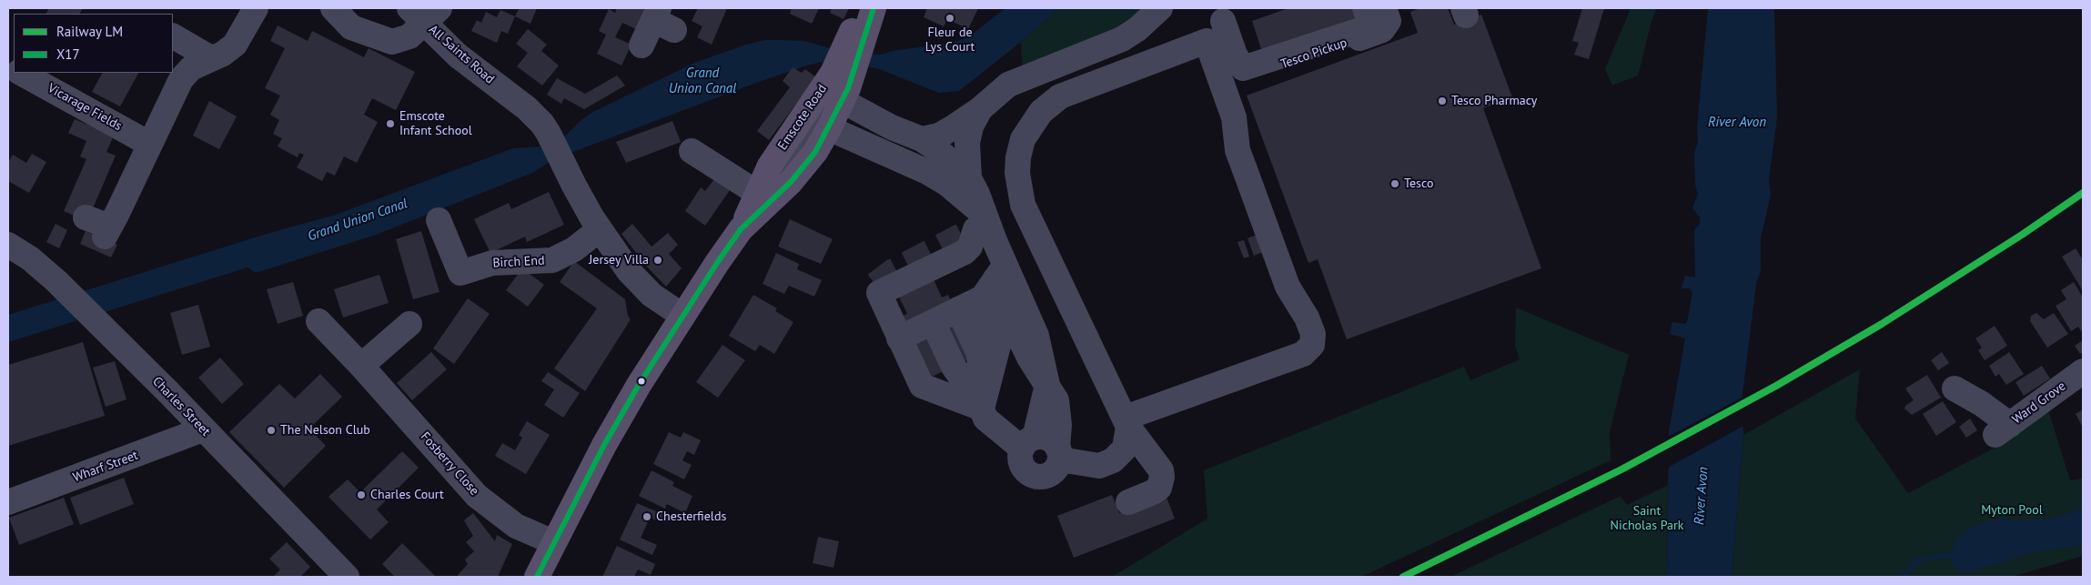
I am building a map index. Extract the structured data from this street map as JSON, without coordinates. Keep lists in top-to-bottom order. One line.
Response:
{"streets":{"main road":["Emscote Road"],"street":["Tesco Pickup","All Saints Road","Vicarage Fields","Birch End","Ward Grove","Charles Street","Fosberry Close","Wharf Street"]},"crossings":[["All Saints Road","Emscote Road"],["All Saints Road","Birch End"],["Emscote Road","Fosberry Close"],["Charles Street","Wharf Street"]],"water":["Grand Union Canal","River Avon"],"parks":["Myton Pool","Saint Nicholas Park"],"places":["Fleur de Lys Court","Tesco Pharmacy","Emscote Infant School","Tesco","Jersey Villa","The Nelson Club","Charles Court","Chesterfields"],"lines":["transit line X17","rail line LM"],"legend":["Railway LM","X17"]}
